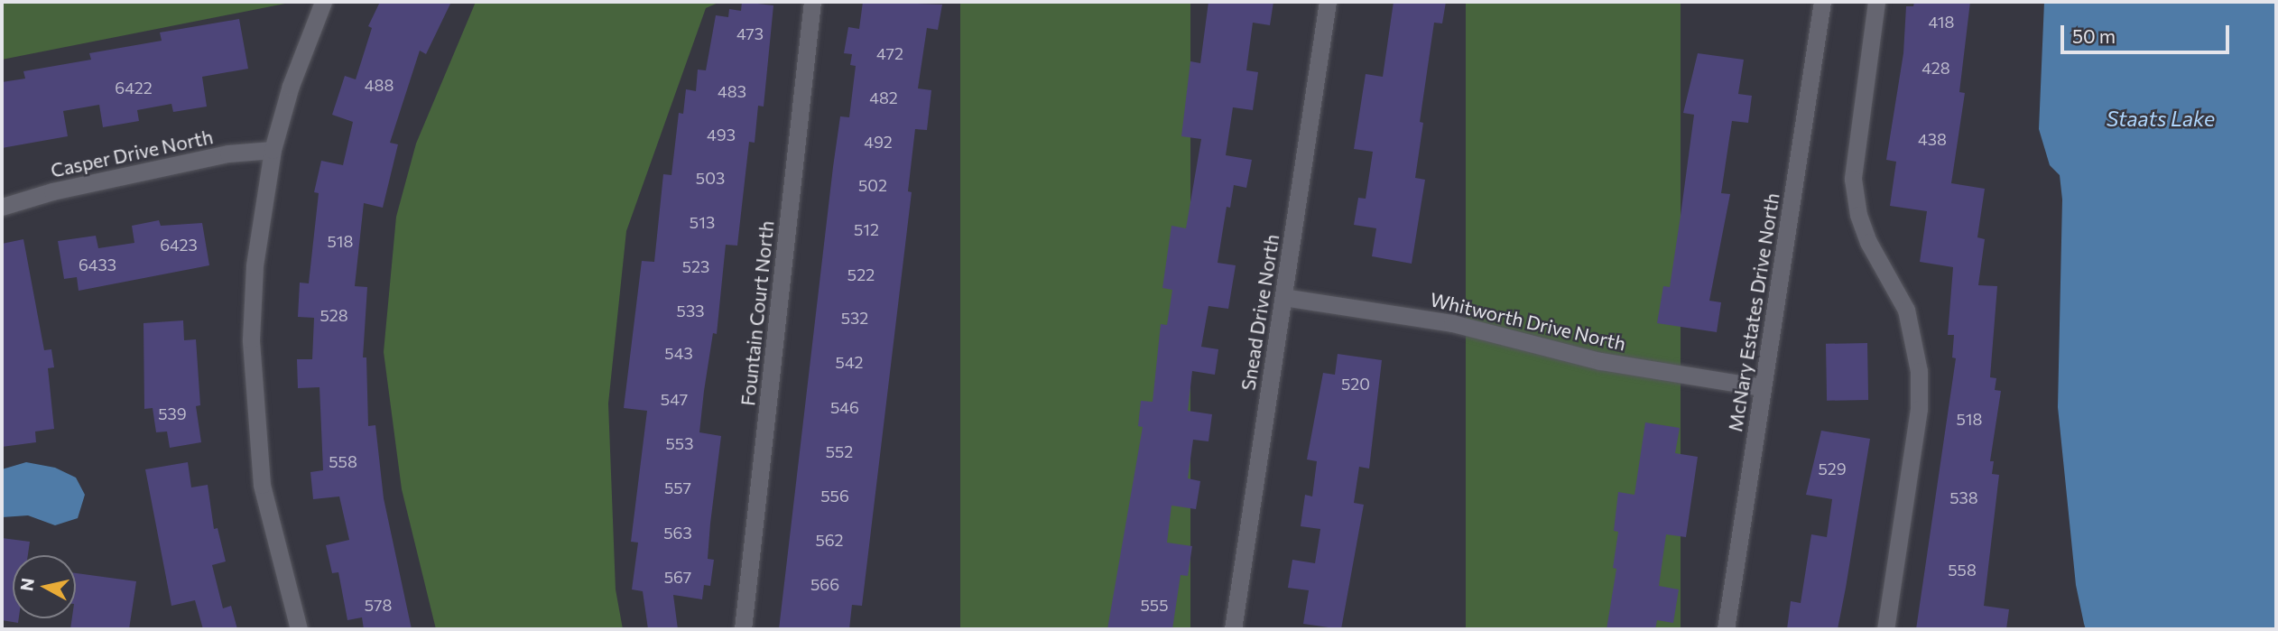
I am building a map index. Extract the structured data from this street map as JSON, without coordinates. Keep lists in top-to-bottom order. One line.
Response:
{"streets":{"street":["Casper Drive North","Snead Drive North","McNary Estates Drive North","Fountain Court North","Whitworth Drive North"]},"crossings":[["Snead Drive North","Whitworth Drive North"],["McNary Estates Drive North","Whitworth Drive North"]],"water":["Staats Lake"],"house_numbers":["418","473","472","428","488","6422","483","482","493","438","492","503","502","513","512","518","6423","6433","523","522","533","528","532","543","542","520","547","546","539","518","553","552","558","529","557","556","538","563","562","558","567","566","578","555"],"scale_bar":"50 m","north":"left"}
